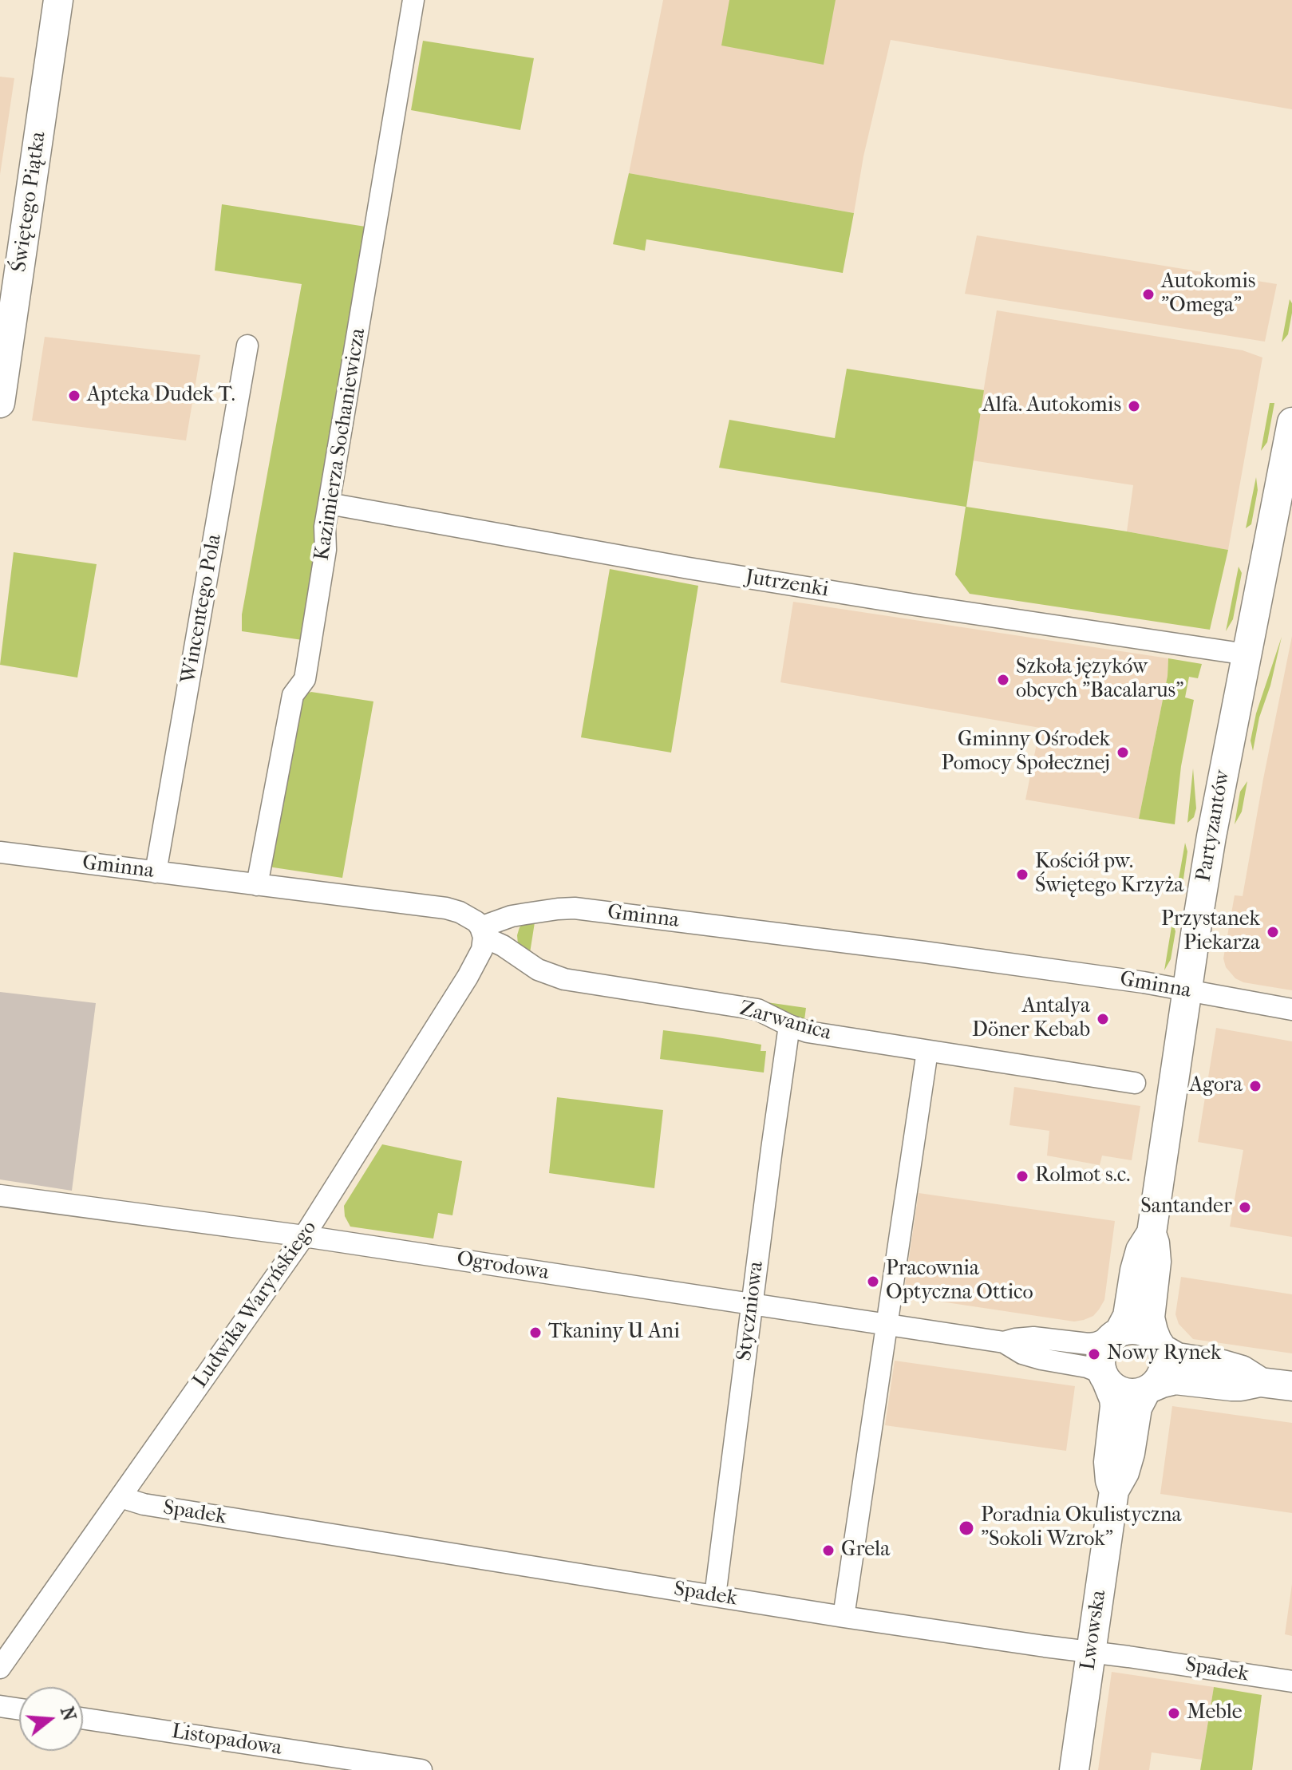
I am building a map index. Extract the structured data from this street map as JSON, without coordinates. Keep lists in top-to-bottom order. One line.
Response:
{"streets":{"main road":["Świętego Piątka","Partyzantów","Lwowska"],"street":["Kazimierza Sochaniewicza","Jutrzenki","Wincentego Pola","Gminna","Zarwanica","Ogrodowa","Ludwika Waryńskiego","Styczniowa","Spadek","Listopadowa"]},"crossings":[["Kazimierza Sochaniewicza","Jutrzenki"],["Kazimierza Sochaniewicza","Gminna"],["Jutrzenki","Partyzantów"],["Wincentego Pola","Gminna"],["Partyzantów","Gminna"],["Partyzantów","Ogrodowa"],["Partyzantów","Lwowska"],["Gminna","Zarwanica"],["Gminna","Ludwika Waryńskiego"],["Zarwanica","Ludwika Waryńskiego"],["Zarwanica","Styczniowa"],["Ogrodowa","Ludwika Waryńskiego"],["Ogrodowa","Styczniowa"],["Ogrodowa","Lwowska"],["Ludwika Waryńskiego","Spadek"],["Styczniowa","Spadek"],["Spadek","Lwowska"]],"places":["Autokomis \"Omega\"","Apteka Dudek T.","Alfa. Autokomis","Szkoła języków obcych \"Bacalarus\"","Gminny Ośrodek Pomocy Społecznej","Kościół pw. Świętego Krzyża","Przystanek Piekarza","Antalya Döner Kebab","Agora","Rolmot s.c.","Santander","Pracownia Optyczna Ottico","Tkaniny U Ani","Nowy Rynek","Poradnia Okulistyczna \"Sokoli Wzrok\"","Grela","Meble"],"north":"right"}
